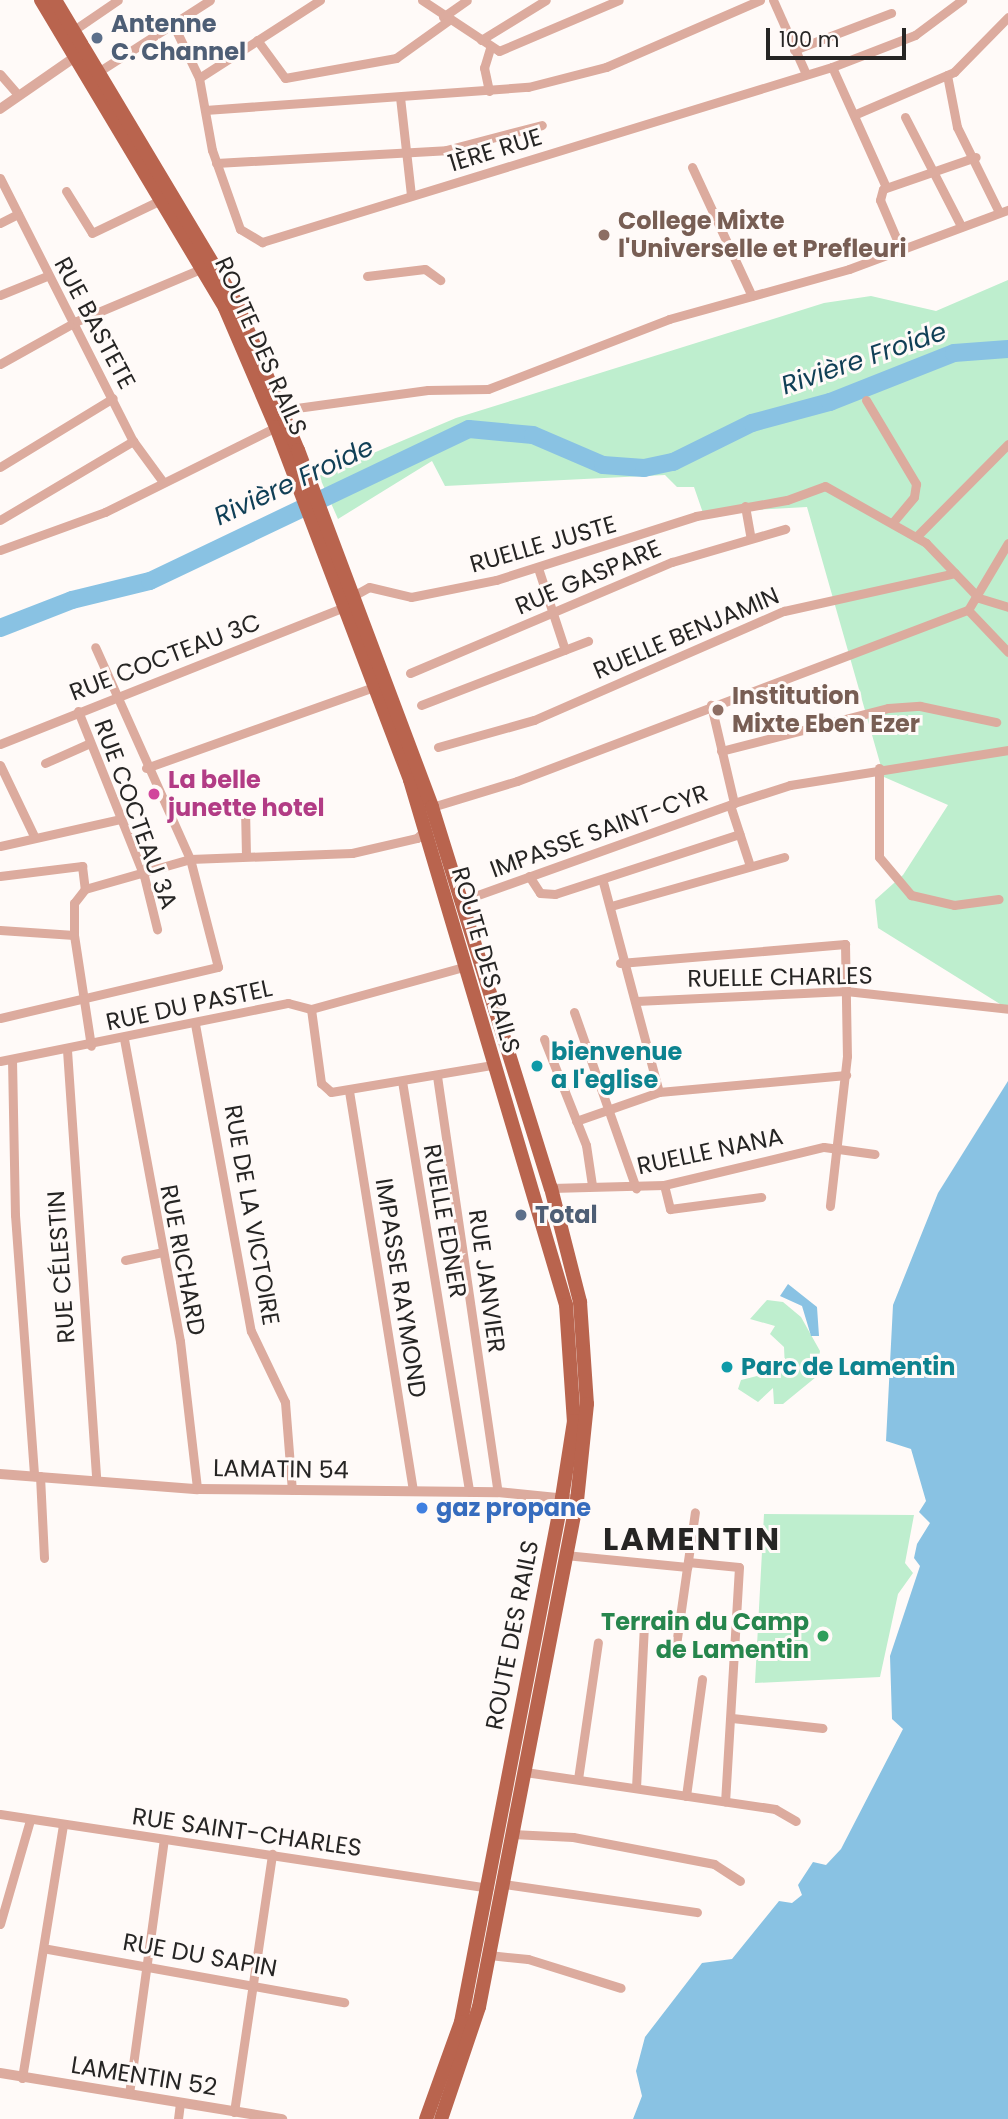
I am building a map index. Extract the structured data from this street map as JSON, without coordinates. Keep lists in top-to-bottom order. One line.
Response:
{"streets":{"main road":["ROUTE DES RAILS"],"street":["1ÈRE RUE","RUE BASTETE","RUELLE JUSTE","RUE GASPARE","RUELLE BENJAMIN","RUE COCTEAU 3C","RUE COCTEAU 3A","IMPASSE SAINT-CYR","RUELLE CHARLES","RUE DU PASTEL","RUELLE NANA","RUE DE LA VICTOIRE","RUELLE EDNER","RUE RICHARD","RUE CÉLESTIN","RUE JANVIER","IMPASSE RAYMOND","LAMATIN 54","RUE SAINT-CHARLES","RUE DU SAPIN","LAMENTIN 52"]},"crossings":[["ROUTE DES RAILS","RUELLE JUSTE"],["ROUTE DES RAILS","RUE COCTEAU 3C"],["ROUTE DES RAILS","IMPASSE SAINT-CYR"],["ROUTE DES RAILS","RUE DU PASTEL"],["ROUTE DES RAILS","RUELLE NANA"],["ROUTE DES RAILS","LAMATIN 54"],["ROUTE DES RAILS","RUE SAINT-CHARLES"],["RUELLE JUSTE","RUELLE BENJAMIN"],["RUELLE JUSTE","RUE COCTEAU 3C"],["RUE COCTEAU 3C","RUE COCTEAU 3A"],["RUE DU PASTEL","RUE DE LA VICTOIRE"],["RUE DU PASTEL","RUE RICHARD"],["RUE DU PASTEL","RUE CÉLESTIN"],["RUE DE LA VICTOIRE","LAMATIN 54"],["RUELLE EDNER","LAMATIN 54"],["RUE RICHARD","LAMATIN 54"],["RUE CÉLESTIN","LAMATIN 54"],["RUE JANVIER","LAMATIN 54"],["IMPASSE RAYMOND","LAMATIN 54"]],"districts":["LAMENTIN"],"water":["Rivière Froide"],"places":["Antenne C. Channel","College Mixte l'Universelle et Prefleuri","Institution Mixte Eben Ezer","La belle junette hotel","bienvenue a l'eglise","Total","Parc de Lamentin","gaz propane","Terrain du Camp de Lamentin"],"scale_bar":"100 m"}
